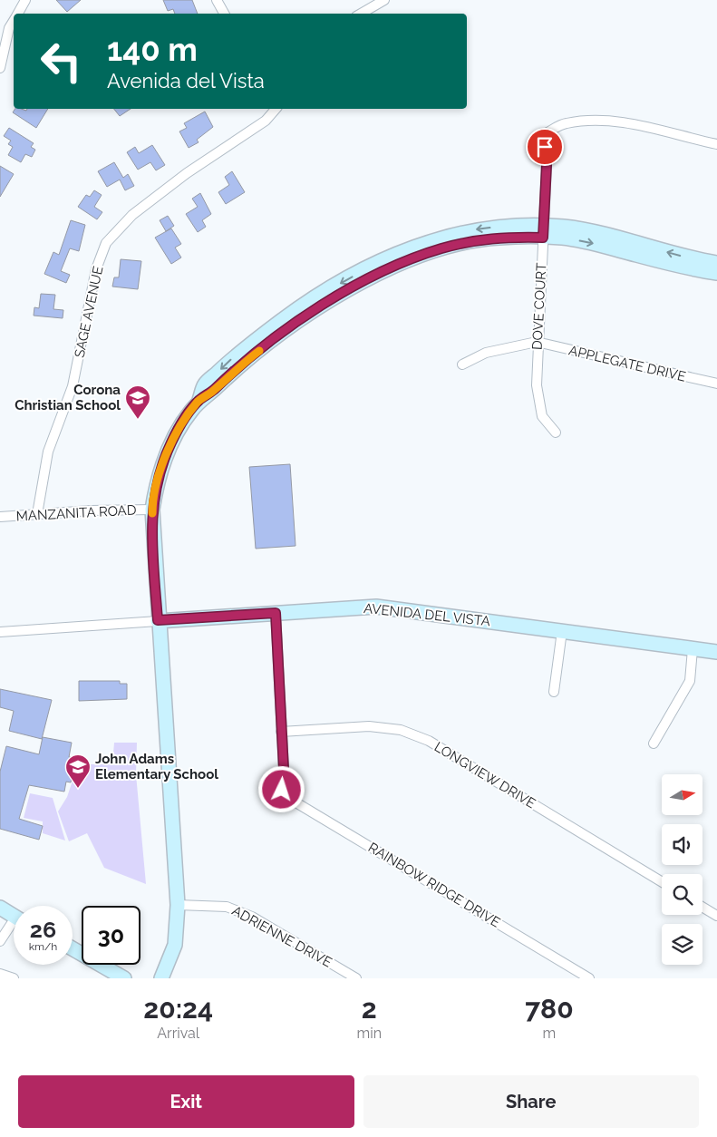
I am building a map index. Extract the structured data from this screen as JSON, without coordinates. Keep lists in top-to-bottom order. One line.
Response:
{"streets":{"main road":["AVENIDA DEL VISTA"],"street":["DOVE COURT","SAGE AVENUE","APPLEGATE DRIVE","MANZANITA ROAD","LONGVIEW DRIVE","RAINBOW RIDGE DRIVE","ADRIENNE DRIVE"]},"crossings":[["DOVE COURT","APPLEGATE DRIVE"],["SAGE AVENUE","MANZANITA ROAD"],["LONGVIEW DRIVE","RAINBOW RIDGE DRIVE"]],"places":{"school or university":["Corona Christian School","John Adams Elementary School"]},"north":"right","page":{"turn":["140 m","Avenida del Vista"],"speed":"26 km/h","limit":"30","eta":["20:24","Arrival","2","min","780","m"],"buttons":["Exit","Share"]}}
